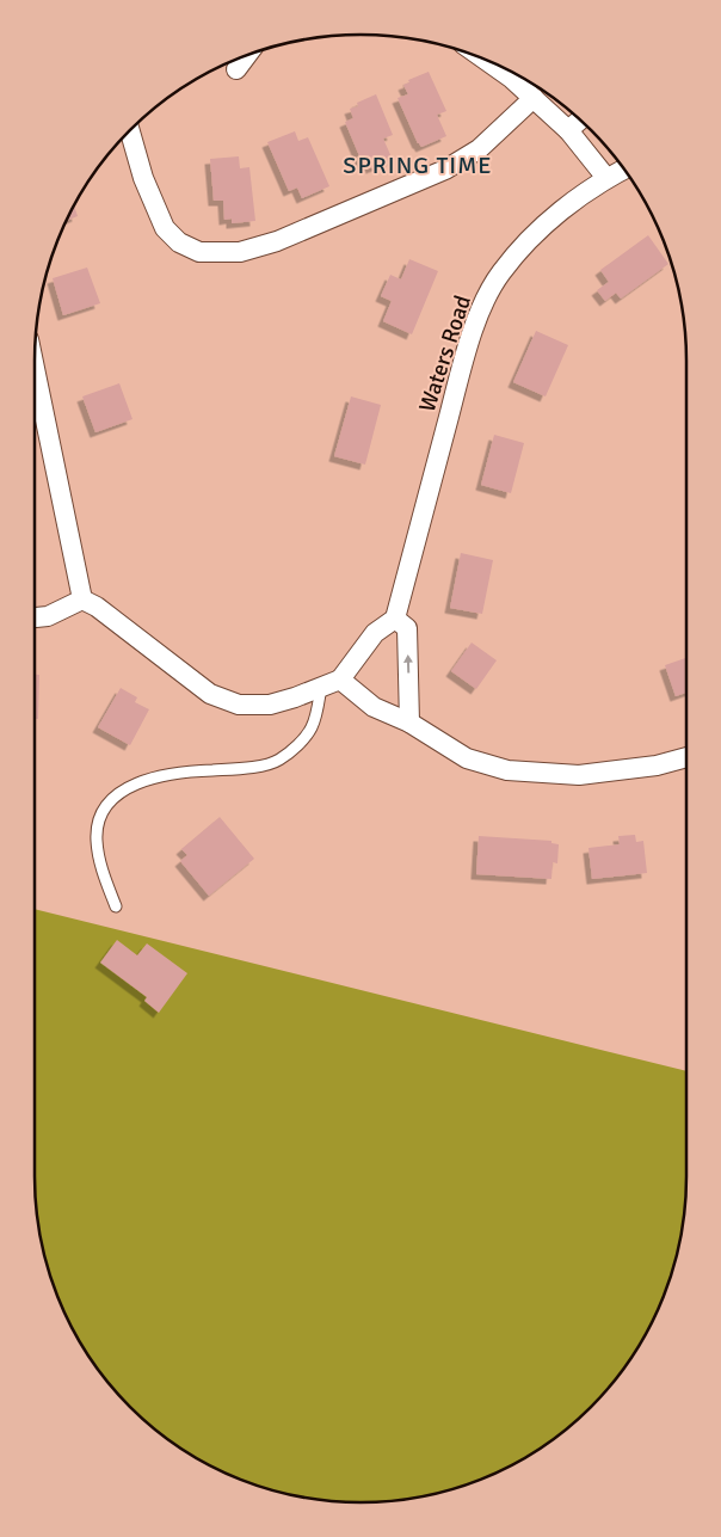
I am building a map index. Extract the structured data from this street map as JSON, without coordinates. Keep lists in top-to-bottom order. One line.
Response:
{"streets":{"street":["Waters Road"]},"districts":["SPRING TIME"]}
